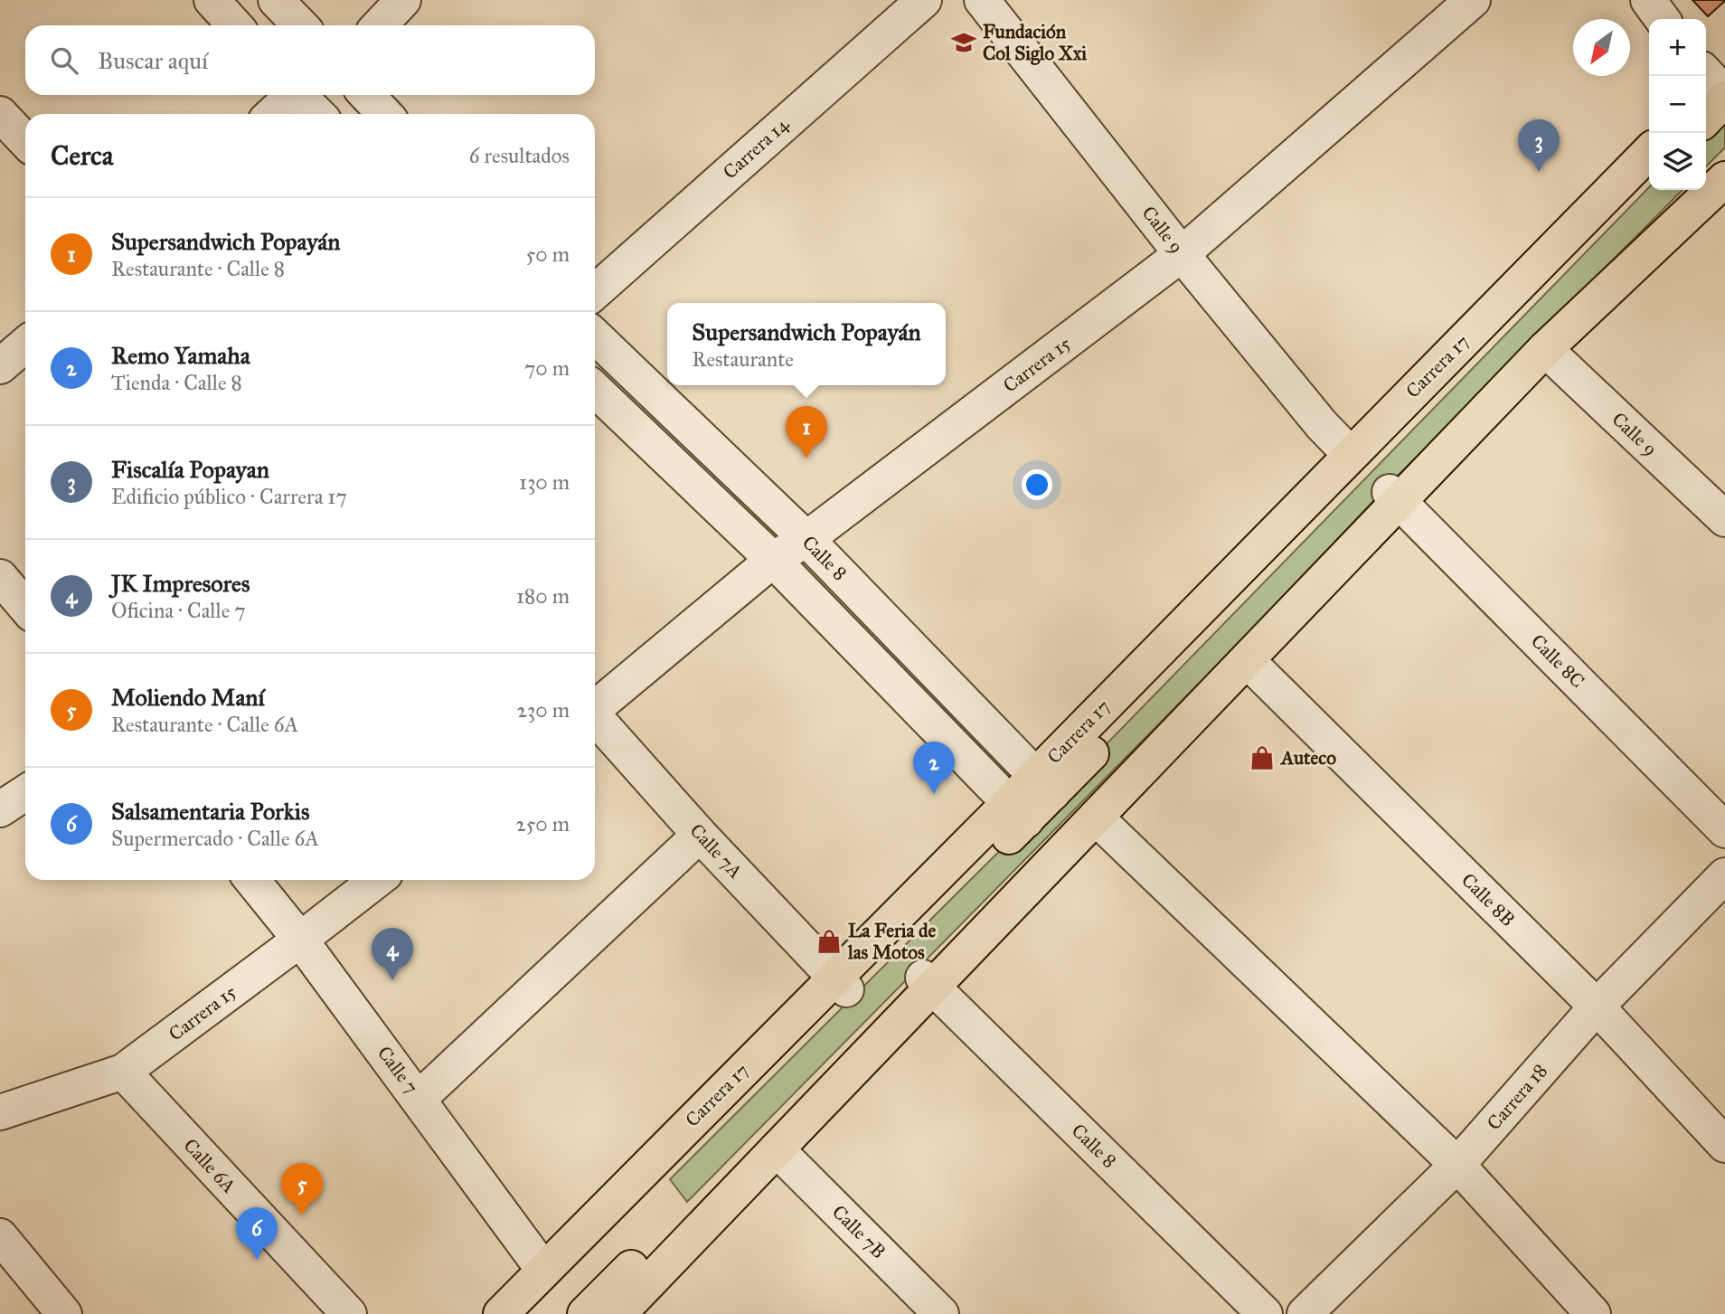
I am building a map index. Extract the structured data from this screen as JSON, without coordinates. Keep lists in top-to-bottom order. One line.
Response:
{"streets":{"main road":["Carrera 17"],"street":["Carrera 14","Calle 9","Carrera 15","Calle 8","Calle 8C","Calle 7A","Calle 8B","Calle 7","Carrera 18","Calle 6A","Calle 7B"]},"crossings":[["Calle 9","Carrera 15"],["Calle 9","Carrera 17"],["Carrera 15","Calle 8"],["Carrera 15","Calle 7"],["Carrera 15","Calle 6A"],["Carrera 17","Calle 8"],["Carrera 17","Calle 7A"],["Carrera 17","Calle 7"],["Calle 8B","Carrera 18"]],"places":{"school or university":["Fundación Col Siglo Xxi"],"shop":["Auteco","La Feria de las Motos"]},"north":"bottom left","page":{"map_buttons":["+","−"],"search":"Buscar aquí","heading":["Cerca","6 resultados"],"pins":["3","1","2","4","5","6"],"list":[{"mark":"1","name":"Supersandwich Popayán","note":"Restaurante · Calle 8","value":"50 m"},{"mark":"2","name":"Remo Yamaha","note":"Tienda · Calle 8","value":"70 m"},{"mark":"3","name":"Fiscalía Popayan","note":"Edificio público · Carrera 17","value":"130 m"},{"mark":"4","name":"JK Impresores","note":"Oficina · Calle 7","value":"180 m"},{"mark":"5","name":"Moliendo Maní","note":"Restaurante · Calle 6A","value":"230 m"},{"mark":"6","name":"Salsamentaria Porkis","note":"Supermercado · Calle 6A","value":"250 m"}],"popup":["Supersandwich Popayán","Restaurante"]}}
